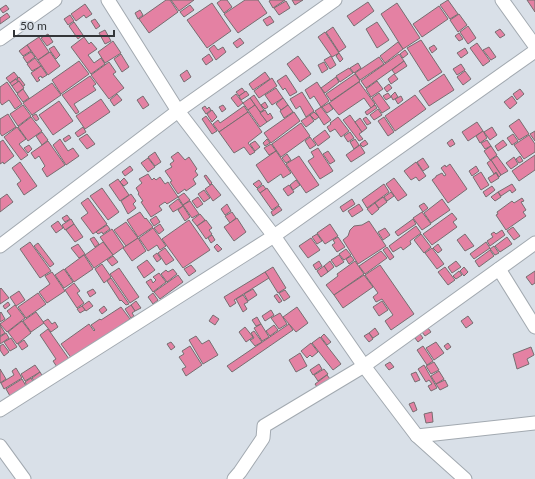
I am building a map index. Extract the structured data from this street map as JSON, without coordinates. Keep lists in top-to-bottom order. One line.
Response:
{"scale_bar":"50 m"}
